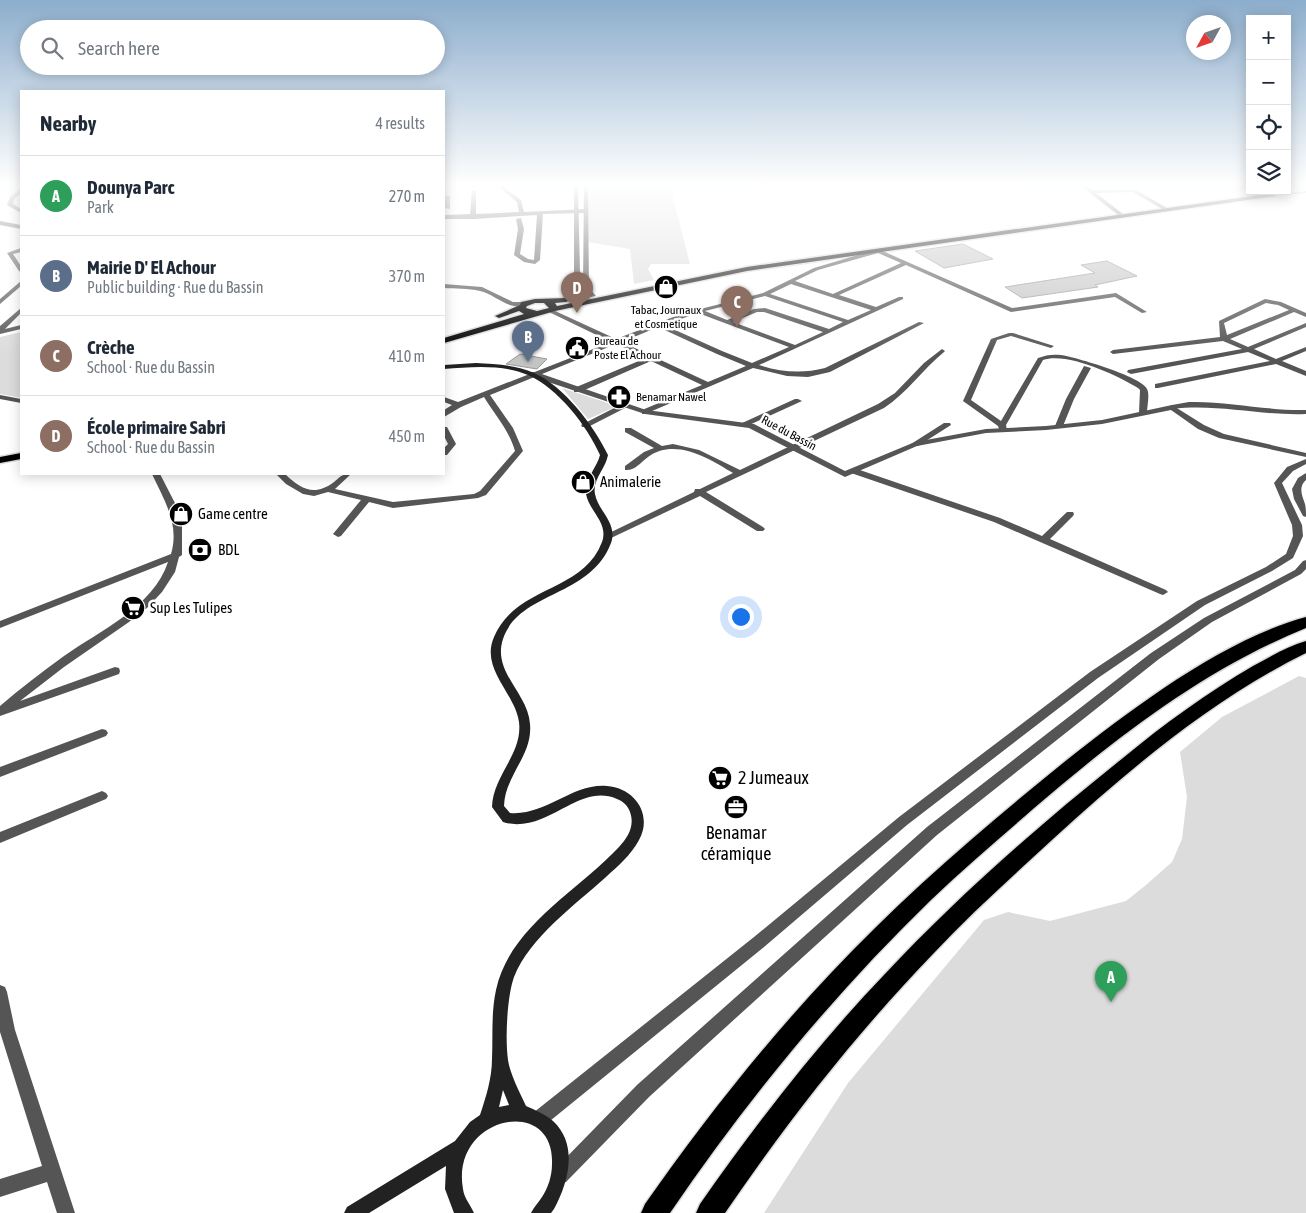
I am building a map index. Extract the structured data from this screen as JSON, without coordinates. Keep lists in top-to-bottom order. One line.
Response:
{"streets":{"street":["Rue du Bassin"]},"places":{"shop":["Tabac, Journaux et Cosmetique","Animalerie","Game centre"],"public building":["Bureau de Poste El Achour"],"pharmacy":["Benamar Nawel"],"bank":["BDL"],"supermarket":["Sup Les Tulipes","2 Jumeaux"],"office":["Benamar céramique"]},"north":"bottom left","page":{"map_buttons":["+","−"],"search":"Search here","heading":["Nearby","4 results"],"list":[{"mark":"A","name":"Dounya Parc","note":"Park","value":"270 m"},{"mark":"B","name":"Mairie D' El Achour","note":"Public building · Rue du Bassin","value":"370 m"},{"mark":"C","name":"Crèche","note":"School · Rue du Bassin","value":"410 m"},{"mark":"D","name":"École primaire Sabri","note":"School · Rue du Bassin","value":"450 m"}],"pins":["D","C","B","A"]}}
